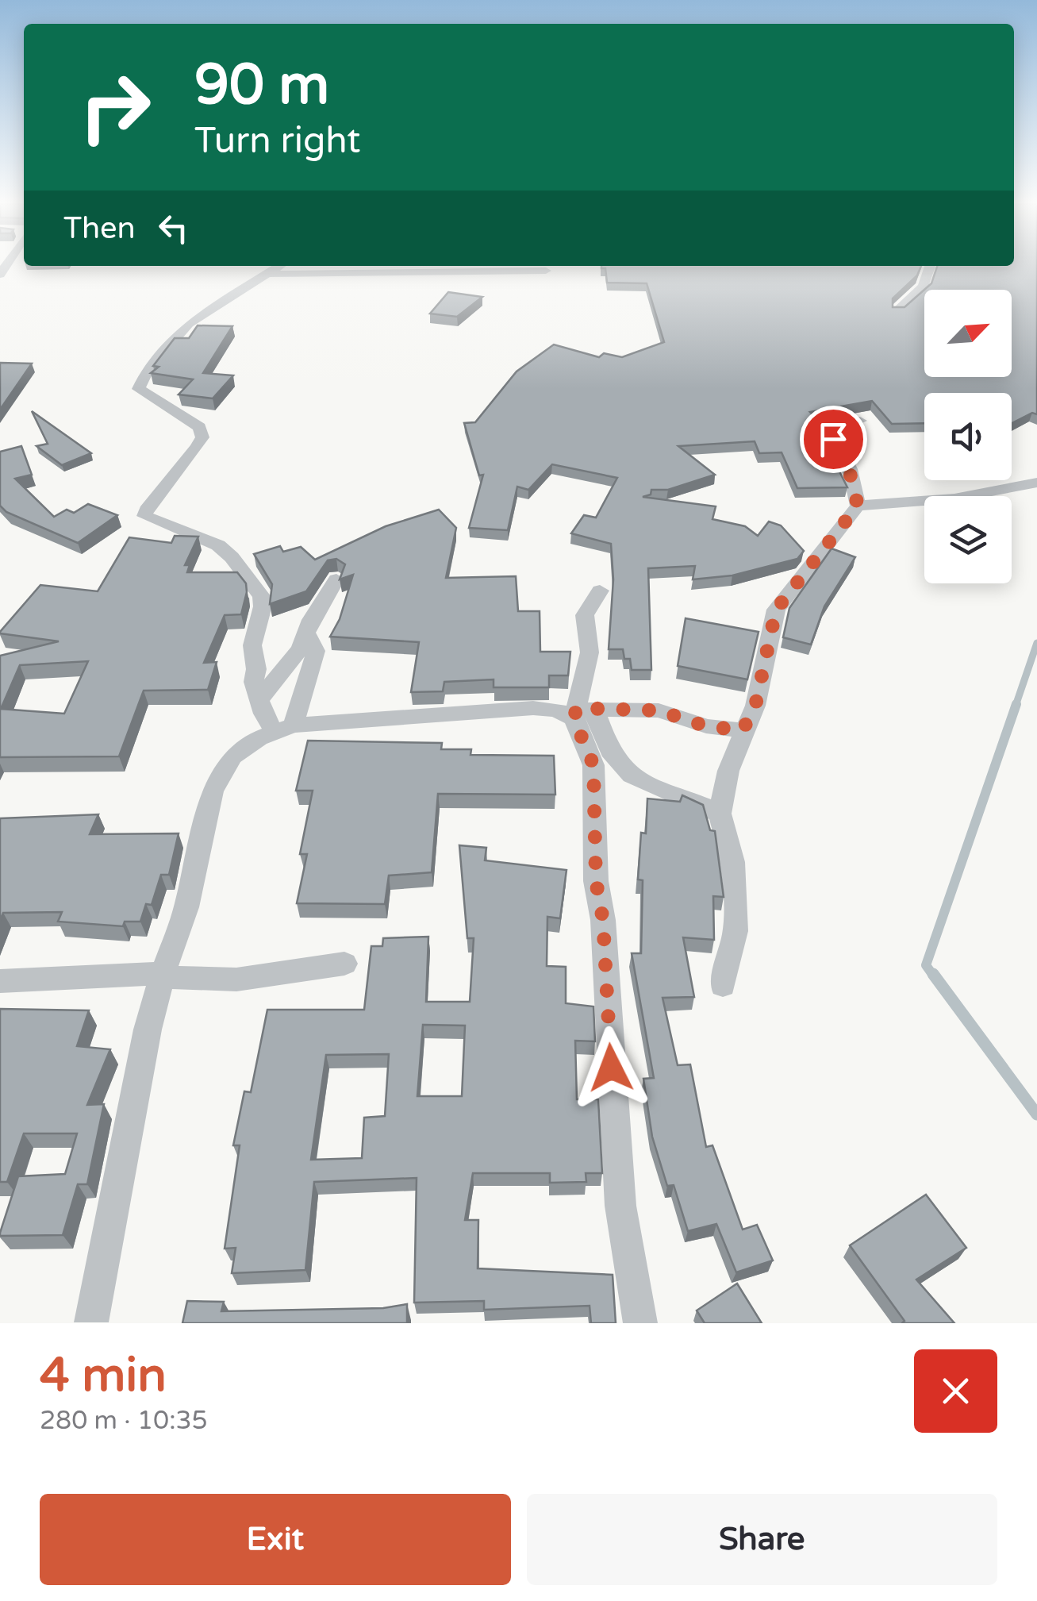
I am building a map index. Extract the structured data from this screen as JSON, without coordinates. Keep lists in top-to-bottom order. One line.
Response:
{"north":"top right","page":{"turn":["90 m","Turn right"],"then":"Then","heading":["4 min","280 m · 10:35"],"buttons":["Exit","Share"]}}
